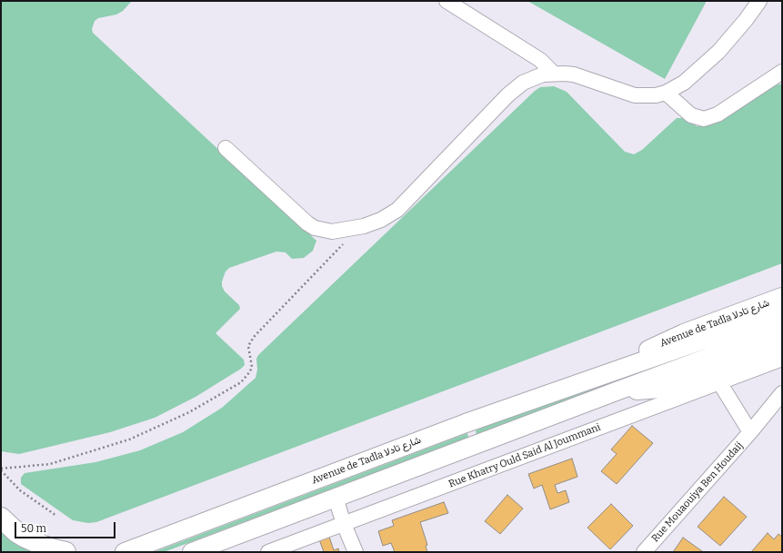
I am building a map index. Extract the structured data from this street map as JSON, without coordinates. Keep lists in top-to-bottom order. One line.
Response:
{"streets":{"main road":["Avenue de Tadla شارع تادلا"],"street":["Rue Khatry Ould Said Al Joummani","Rue Mouaouiya Ben Houdaij"]},"crossings":[["Rue Khatry Ould Said Al Joummani","Rue Mouaouiya Ben Houdaij"]],"scale_bar":"50 m"}
